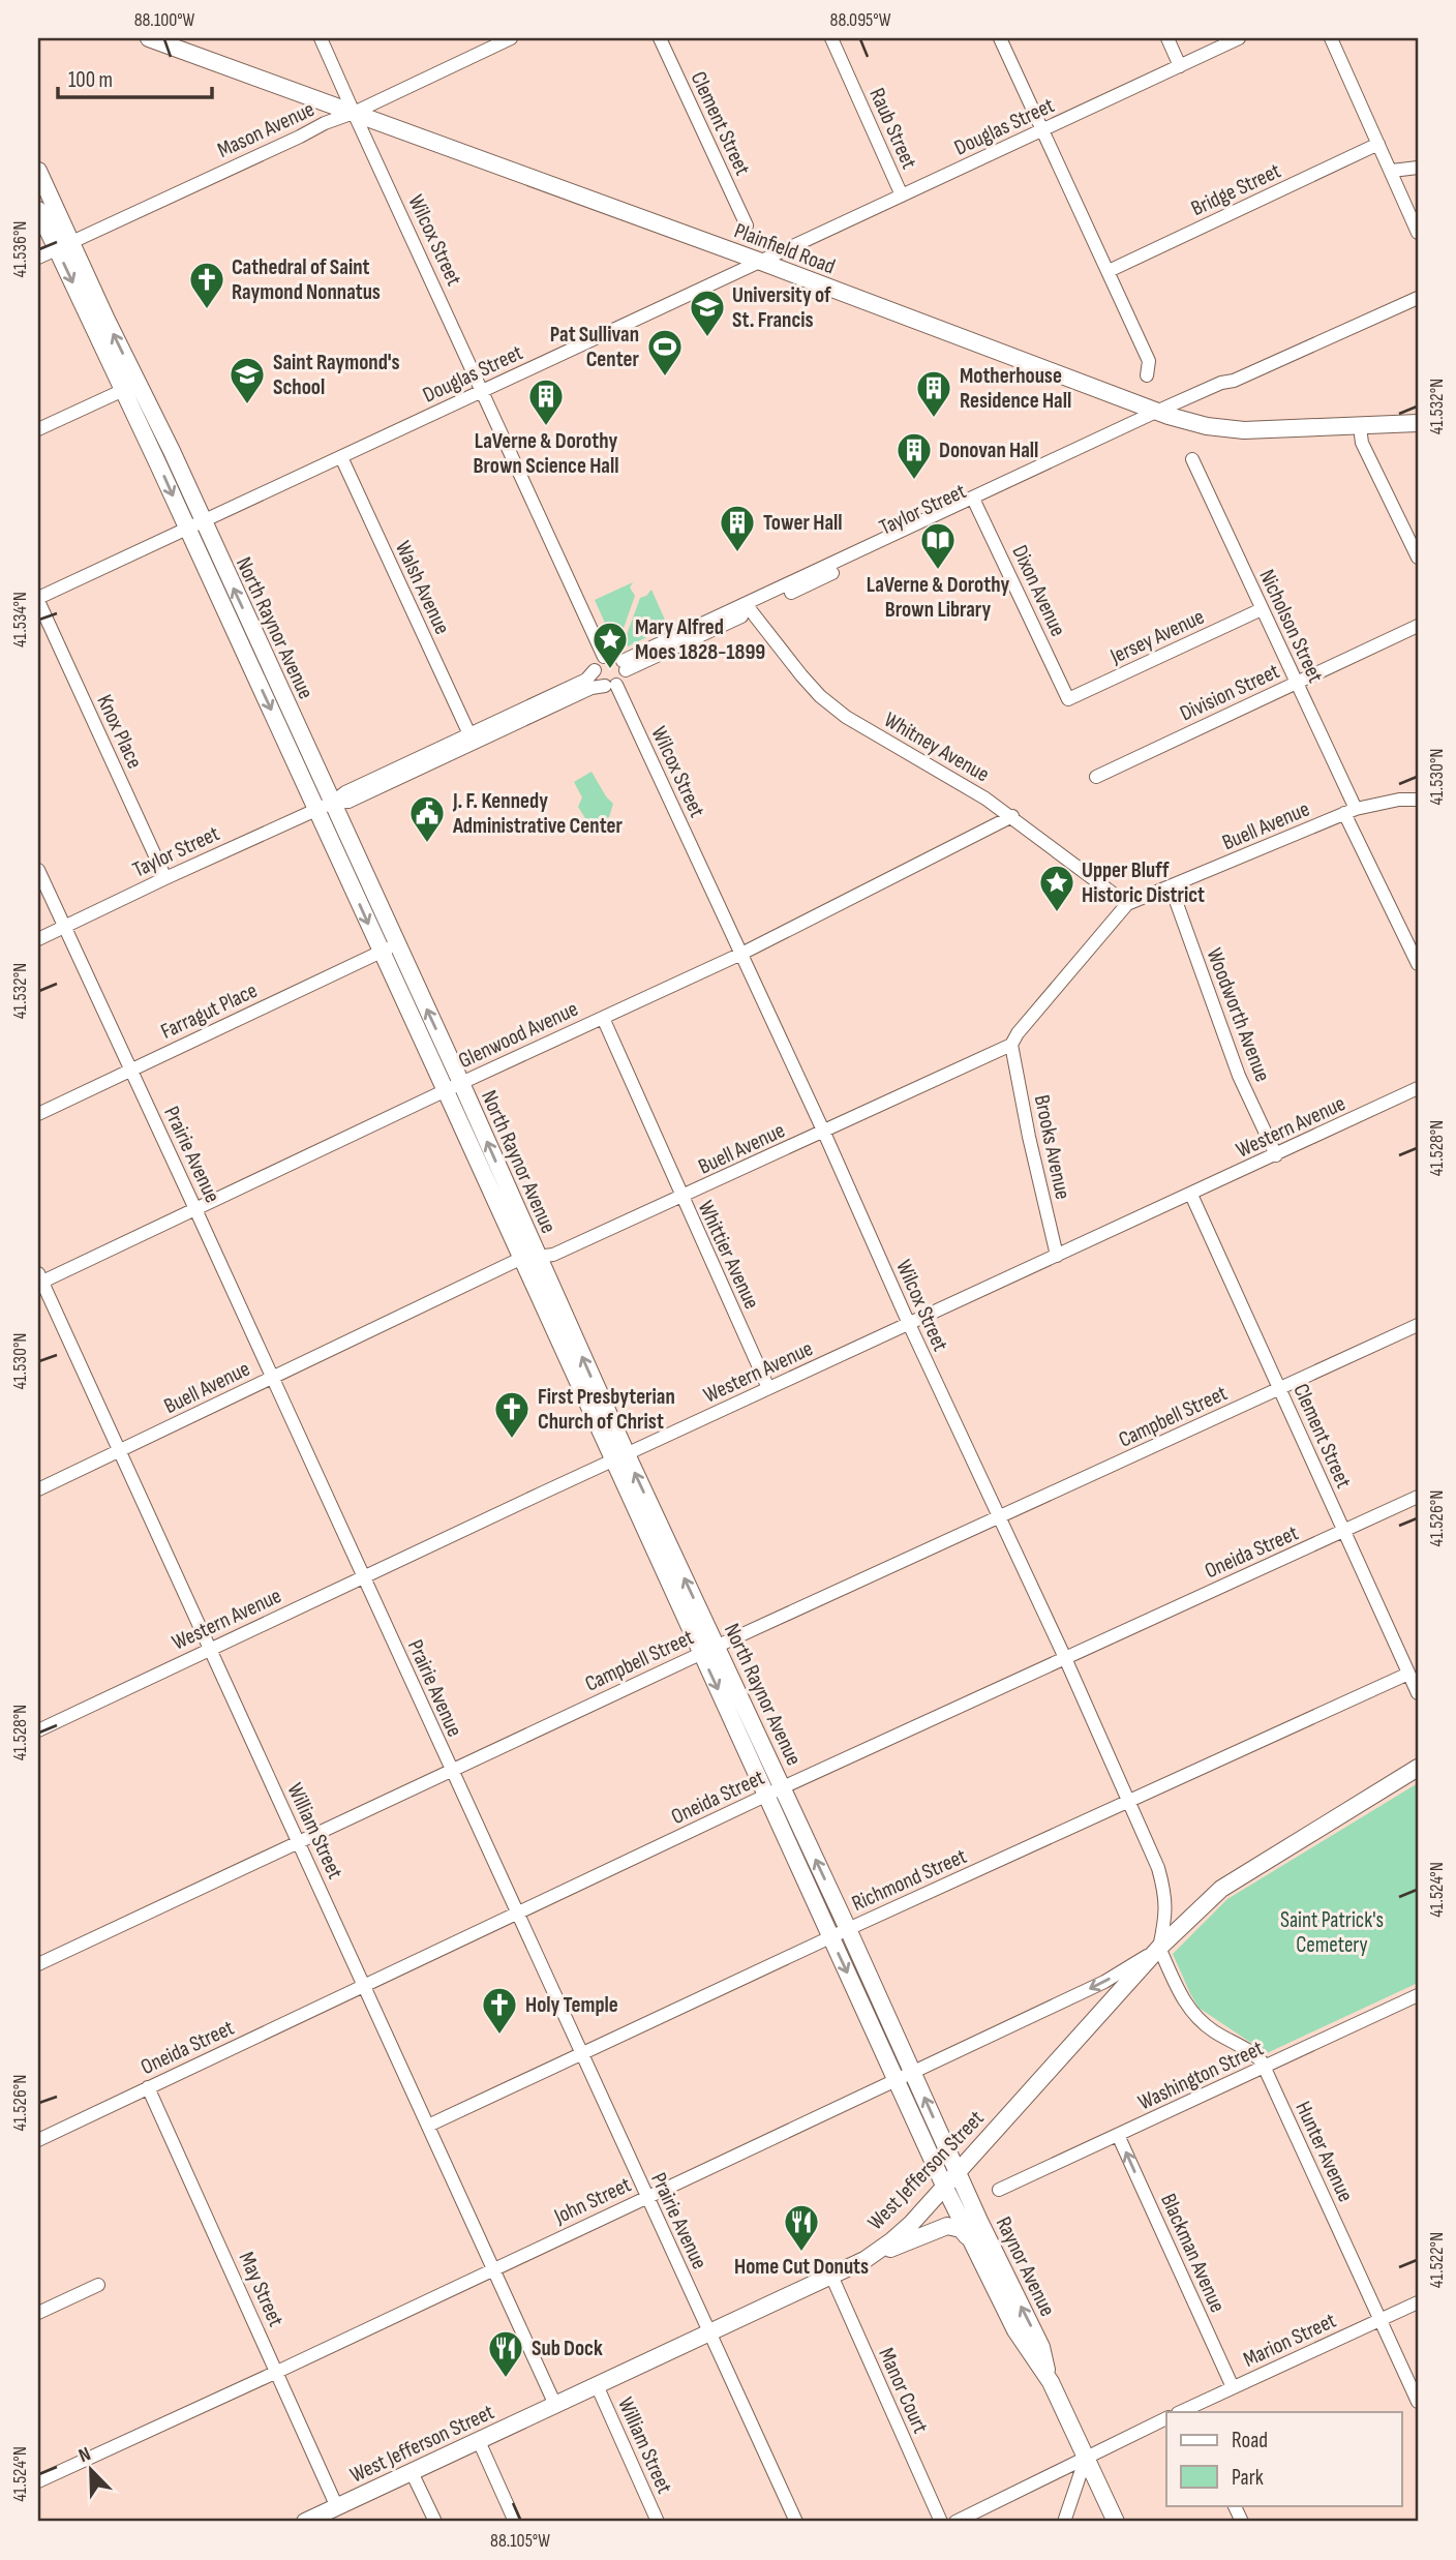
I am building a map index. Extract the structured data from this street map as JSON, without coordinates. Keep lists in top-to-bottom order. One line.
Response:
{"streets":{"main road":["Plainfield Road","North Raynor Avenue","West Jefferson Street","Raynor Avenue"],"street":["Clement Street","Douglas Street","Raub Street","Mason Avenue","Bridge Street","Wilcox Street","Taylor Street","Walsh Avenue","Dixon Avenue","Nicholson Street","Jersey Avenue","Division Street","Knox Place","Whitney Avenue","Buell Avenue","Farragut Place","Woodworth Avenue","Glenwood Avenue","Western Avenue","Brooks Avenue","Prairie Avenue","Whittier Avenue","Campbell Street","Oneida Street","William Street","Richmond Street","Washington Street","Hunter Avenue","John Street","Blackman Avenue","May Street","Marion Street","Manor Court"]},"crossings":[["Clement Street","Western Avenue"],["Clement Street","Campbell Street"],["Clement Street","Oneida Street"],["Clement Street","Richmond Street"],["Douglas Street","Raub Street"],["Douglas Street","Wilcox Street"],["Douglas Street","Plainfield Road"],["Douglas Street","Walsh Avenue"],["Douglas Street","North Raynor Avenue"],["Douglas Street","Knox Place"],["Mason Avenue","Wilcox Street"],["Mason Avenue","Plainfield Road"],["Mason Avenue","North Raynor Avenue"],["Wilcox Street","Plainfield Road"],["Wilcox Street","Taylor Street"],["Wilcox Street","Buell Avenue"],["Wilcox Street","Glenwood Avenue"],["Wilcox Street","Western Avenue"],["Wilcox Street","Campbell Street"],["Wilcox Street","Oneida Street"],["Wilcox Street","Richmond Street"],["Wilcox Street","Hunter Avenue"],["Wilcox Street","West Jefferson Street"],["Wilcox Street","John Street"],["Plainfield Road","Taylor Street"],["Taylor Street","Walsh Avenue"],["Taylor Street","Dixon Avenue"],["Taylor Street","North Raynor Avenue"],["Taylor Street","Knox Place"],["Taylor Street","Whitney Avenue"],["Taylor Street","Prairie Avenue"],["Dixon Avenue","Jersey Avenue"],["Nicholson Street","Jersey Avenue"],["Nicholson Street","Division Street"],["Nicholson Street","Buell Avenue"],["North Raynor Avenue","Buell Avenue"],["North Raynor Avenue","Farragut Place"],["North Raynor Avenue","Glenwood Avenue"],["North Raynor Avenue","Western Avenue"],["North Raynor Avenue","Campbell Street"],["North Raynor Avenue","Oneida Street"],["North Raynor Avenue","Richmond Street"],["North Raynor Avenue","West Jefferson Street"],["North Raynor Avenue","John Street"],["North Raynor Avenue","Raynor Avenue"],["Whitney Avenue","Buell Avenue"],["Whitney Avenue","Glenwood Avenue"],["Buell Avenue","Woodworth Avenue"],["Buell Avenue","Brooks Avenue"],["Buell Avenue","Prairie Avenue"],["Buell Avenue","Whittier Avenue"],["Buell Avenue","William Street"],["Farragut Place","Prairie Avenue"],["Woodworth Avenue","Western Avenue"],["Glenwood Avenue","Prairie Avenue"],["Glenwood Avenue","Whittier Avenue"],["Glenwood Avenue","William Street"],["Western Avenue","Brooks Avenue"],["Western Avenue","Prairie Avenue"],["Western Avenue","Whittier Avenue"],["Western Avenue","William Street"],["Prairie Avenue","Campbell Street"],["Prairie Avenue","Oneida Street"],["Prairie Avenue","Richmond Street"],["Prairie Avenue","West Jefferson Street"],["Prairie Avenue","John Street"],["Campbell Street","William Street"],["Oneida Street","William Street"],["Oneida Street","May Street"],["William Street","Richmond Street"],["William Street","West Jefferson Street"],["William Street","John Street"],["Washington Street","Hunter Avenue"],["Washington Street","Blackman Avenue"],["Hunter Avenue","West Jefferson Street"],["Hunter Avenue","John Street"],["Hunter Avenue","Marion Street"],["West Jefferson Street","John Street"],["West Jefferson Street","Raynor Avenue"],["West Jefferson Street","May Street"],["West Jefferson Street","Manor Court"],["John Street","May Street"],["Blackman Avenue","Marion Street"]],"one_way":["Blackman Avenue"],"parks":["Saint Patrick's Cemetery"],"places":{"church":["Cathedral of Saint Raymond Nonnatus","First Presbyterian Church of Christ","Holy Temple"],"school or university":["University of St. Francis","Saint Raymond's School"],"sports":["Pat Sullivan Center"],"building":["Motherhouse Residence Hall","LaVerne & Dorothy Brown Science Hall","Donovan Hall","Tower Hall"],"library":["LaVerne & Dorothy Brown Library"],"place":["Mary Alfred Moes 1828-1899","Upper Bluff Historic District"],"public building":["J. F. Kennedy Administrative Center"],"restaurant":["Home Cut Donuts","Sub Dock"]},"legend":["Road","Park"],"scale_bar":"100 m","north":"top left","coordinates":["88.100°W","88.095°W","41.536°N","41.532°N","41.534°N","41.530°N","41.528°N","41.526°N","41.524°N","41.522°N","88.105°W"]}
